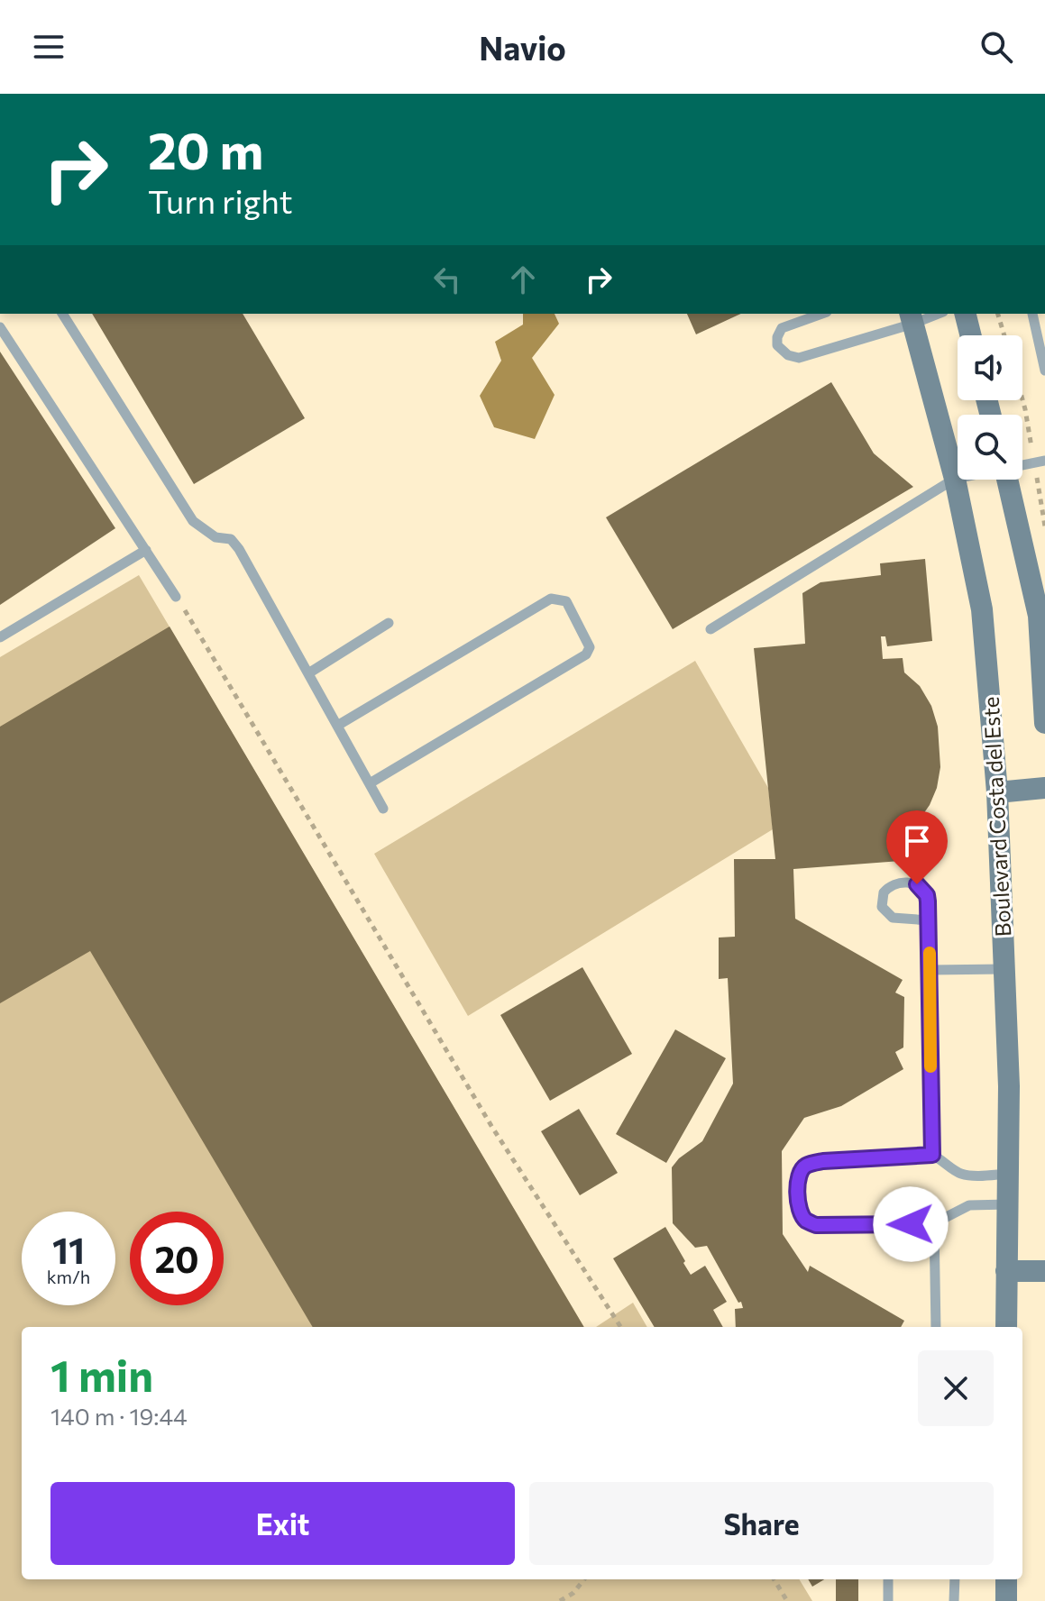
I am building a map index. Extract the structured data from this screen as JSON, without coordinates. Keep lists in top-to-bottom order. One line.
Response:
{"streets":{"street":["Boulevard Costa del Este"]},"page":{"header":"Navio","turn":["20 m","Turn right"],"speed":"11 km/h","limit":"20","heading":["1 min","140 m · 19:44"],"buttons":["Exit","Share"]}}
